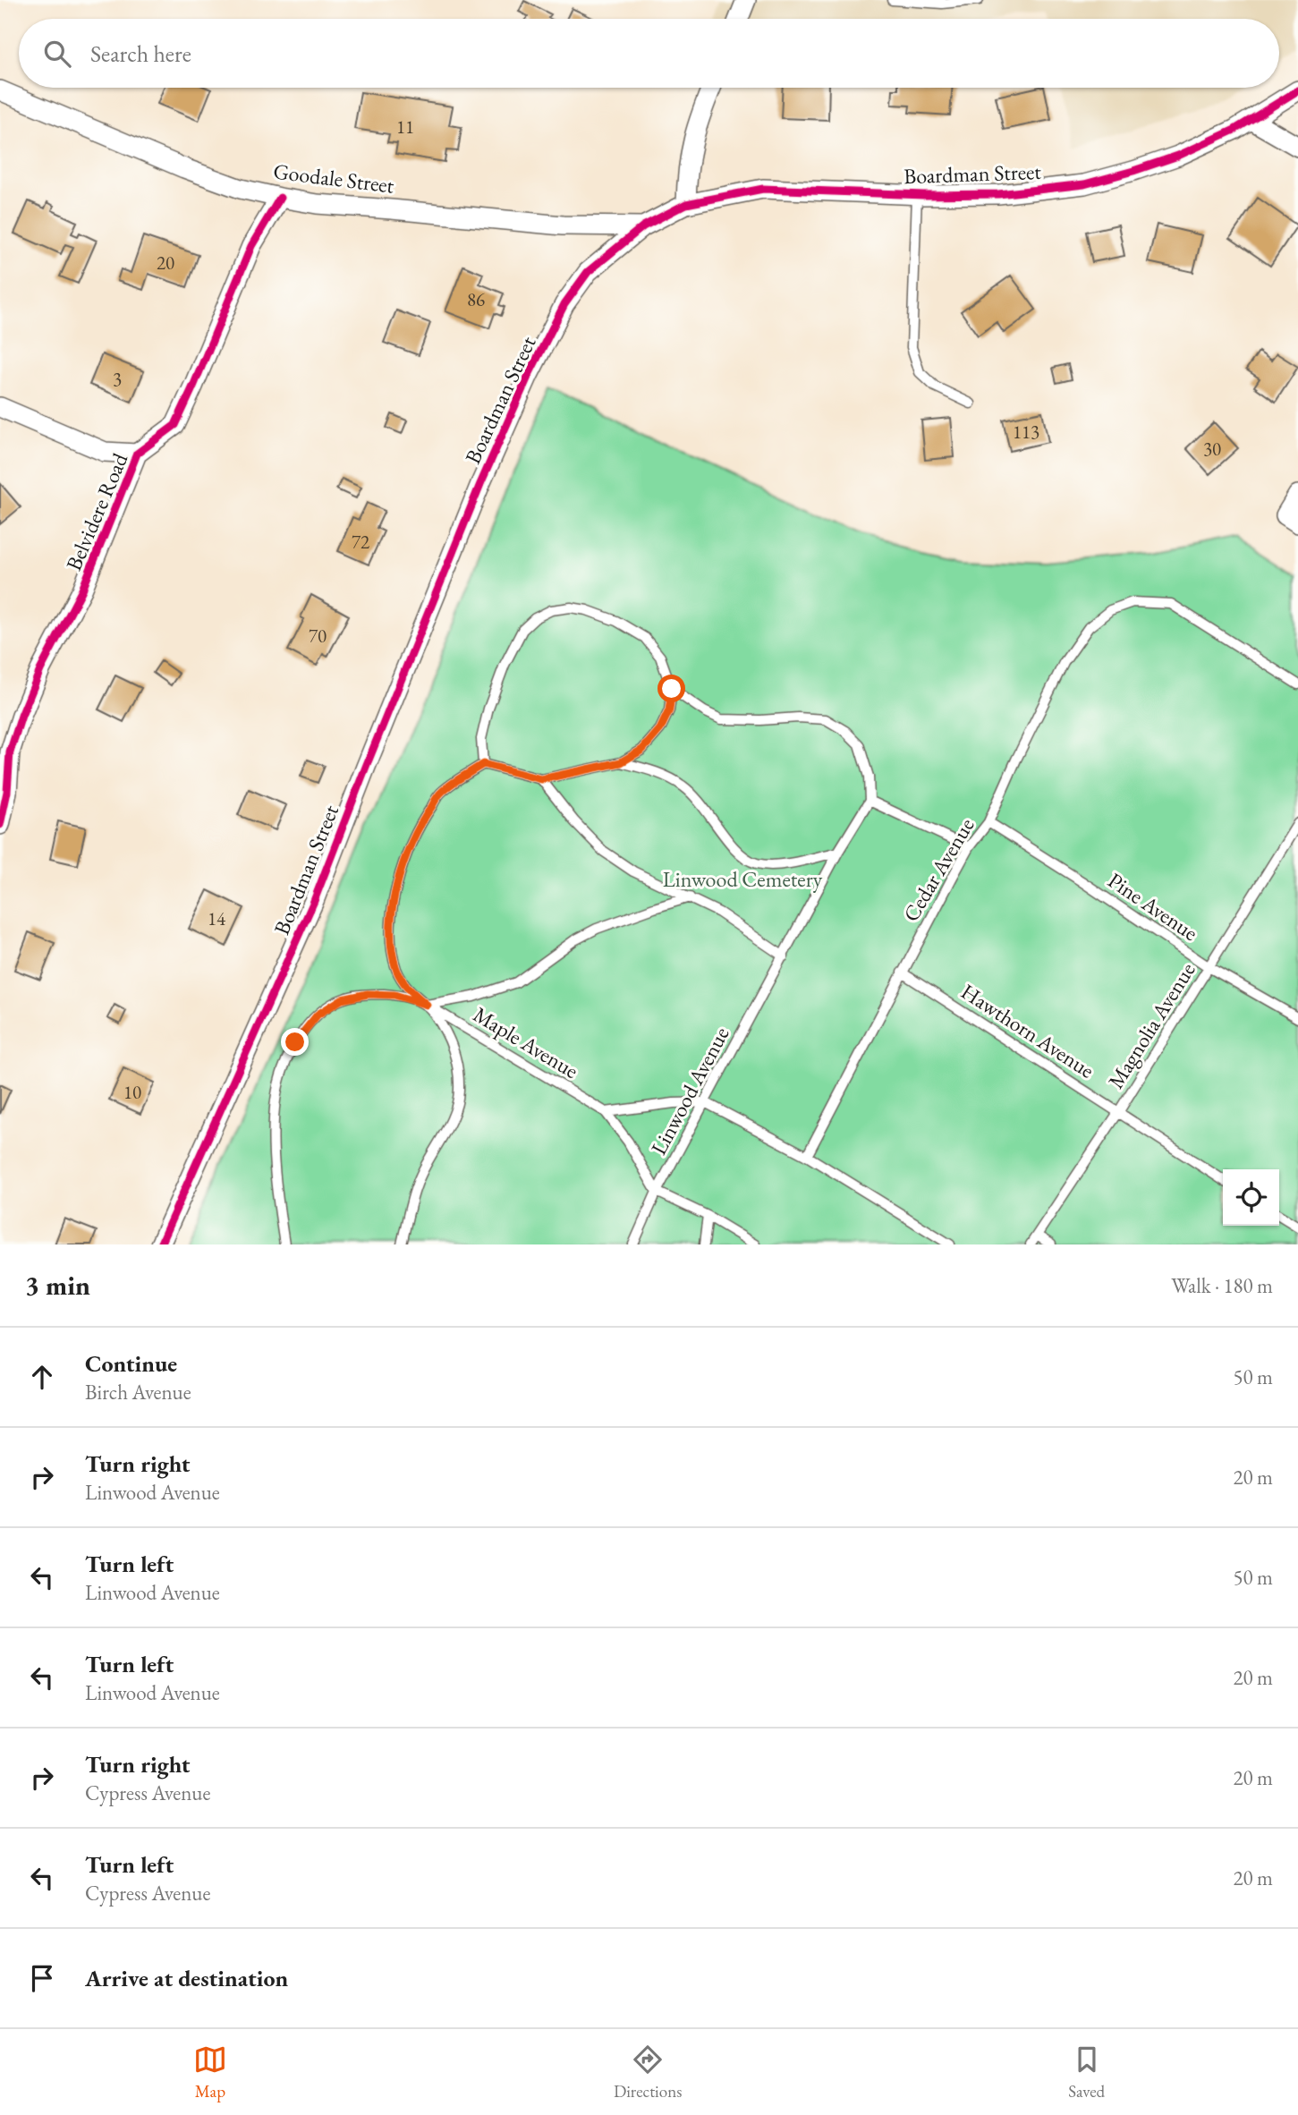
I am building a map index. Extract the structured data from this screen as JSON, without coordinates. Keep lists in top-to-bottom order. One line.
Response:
{"streets":{"street":["Boardman Street","Goodale Street","Belvidere Road"],"lane":["Cedar Avenue","Pine Avenue","Magnolia Avenue","Hawthorn Avenue","Maple Avenue","Linwood Avenue"]},"crossings":[["Boardman Street","Goodale Street"],["Goodale Street","Belvidere Road"],["Cedar Avenue","Pine Avenue"],["Cedar Avenue","Hawthorn Avenue"],["Pine Avenue","Magnolia Avenue"],["Magnolia Avenue","Hawthorn Avenue"],["Maple Avenue","Linwood Avenue"]],"parks":["Linwood Cemetery"],"house_numbers":["11","20","86","3","113","30","72","70","14","10"],"page":{"search":"Search here","heading":["3 min","Walk · 180 m"],"list":[["Continue","Birch Avenue","50 m"],["Turn right","Linwood Avenue","20 m"],["Turn left","Linwood Avenue","50 m"],["Turn left","Linwood Avenue","20 m"],["Turn right","Cypress Avenue","20 m"],["Turn left","Cypress Avenue","20 m"],"Arrive at destination"],"nav":["Map","Directions","Saved"]}}
